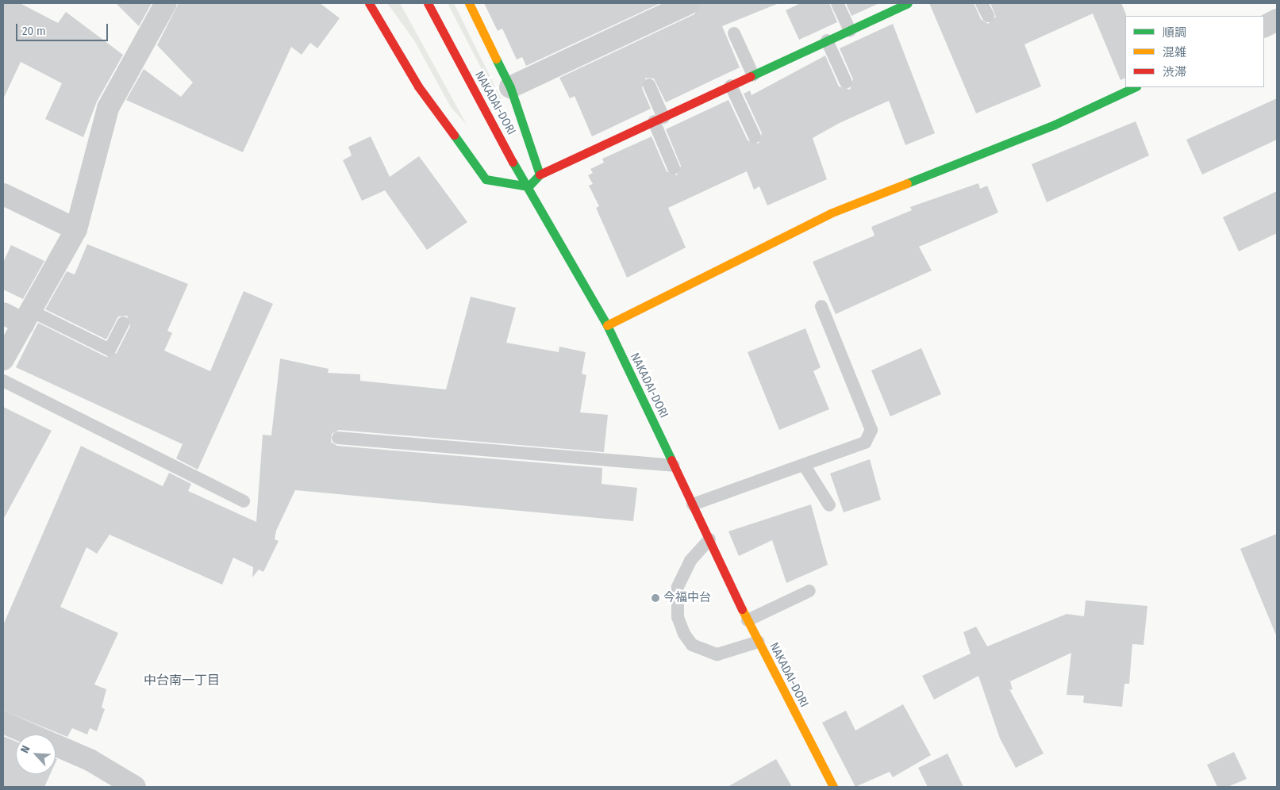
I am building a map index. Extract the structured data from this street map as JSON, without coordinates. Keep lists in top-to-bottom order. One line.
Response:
{"streets":{"street":["NAKADAI-DORI"]},"districts":["中台南一丁目"],"places":["今福中台"],"legend":["順調","混雑","渋滞"],"scale_bar":"20 m","north":"top left"}
